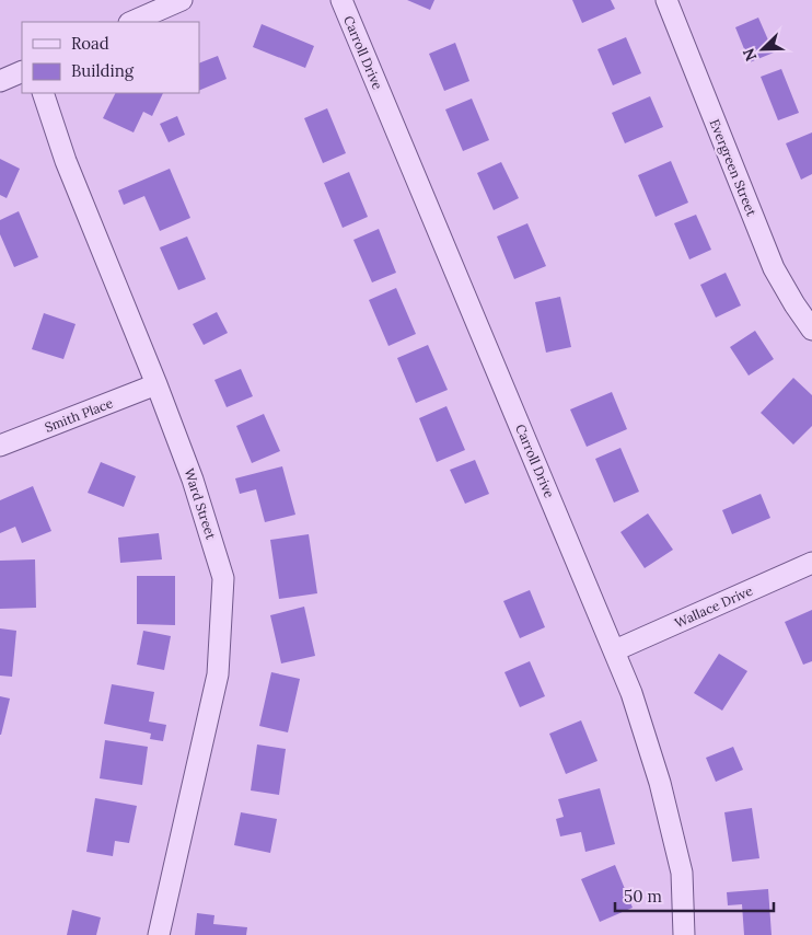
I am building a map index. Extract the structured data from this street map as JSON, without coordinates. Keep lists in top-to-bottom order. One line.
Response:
{"streets":{"street":["Carroll Drive","Evergreen Street","Smith Place","Ward Street","Wallace Drive"]},"crossings":[["Carroll Drive","Wallace Drive"],["Smith Place","Ward Street"]],"legend":["Road","Building"],"scale_bar":"50 m","north":"bottom left"}
